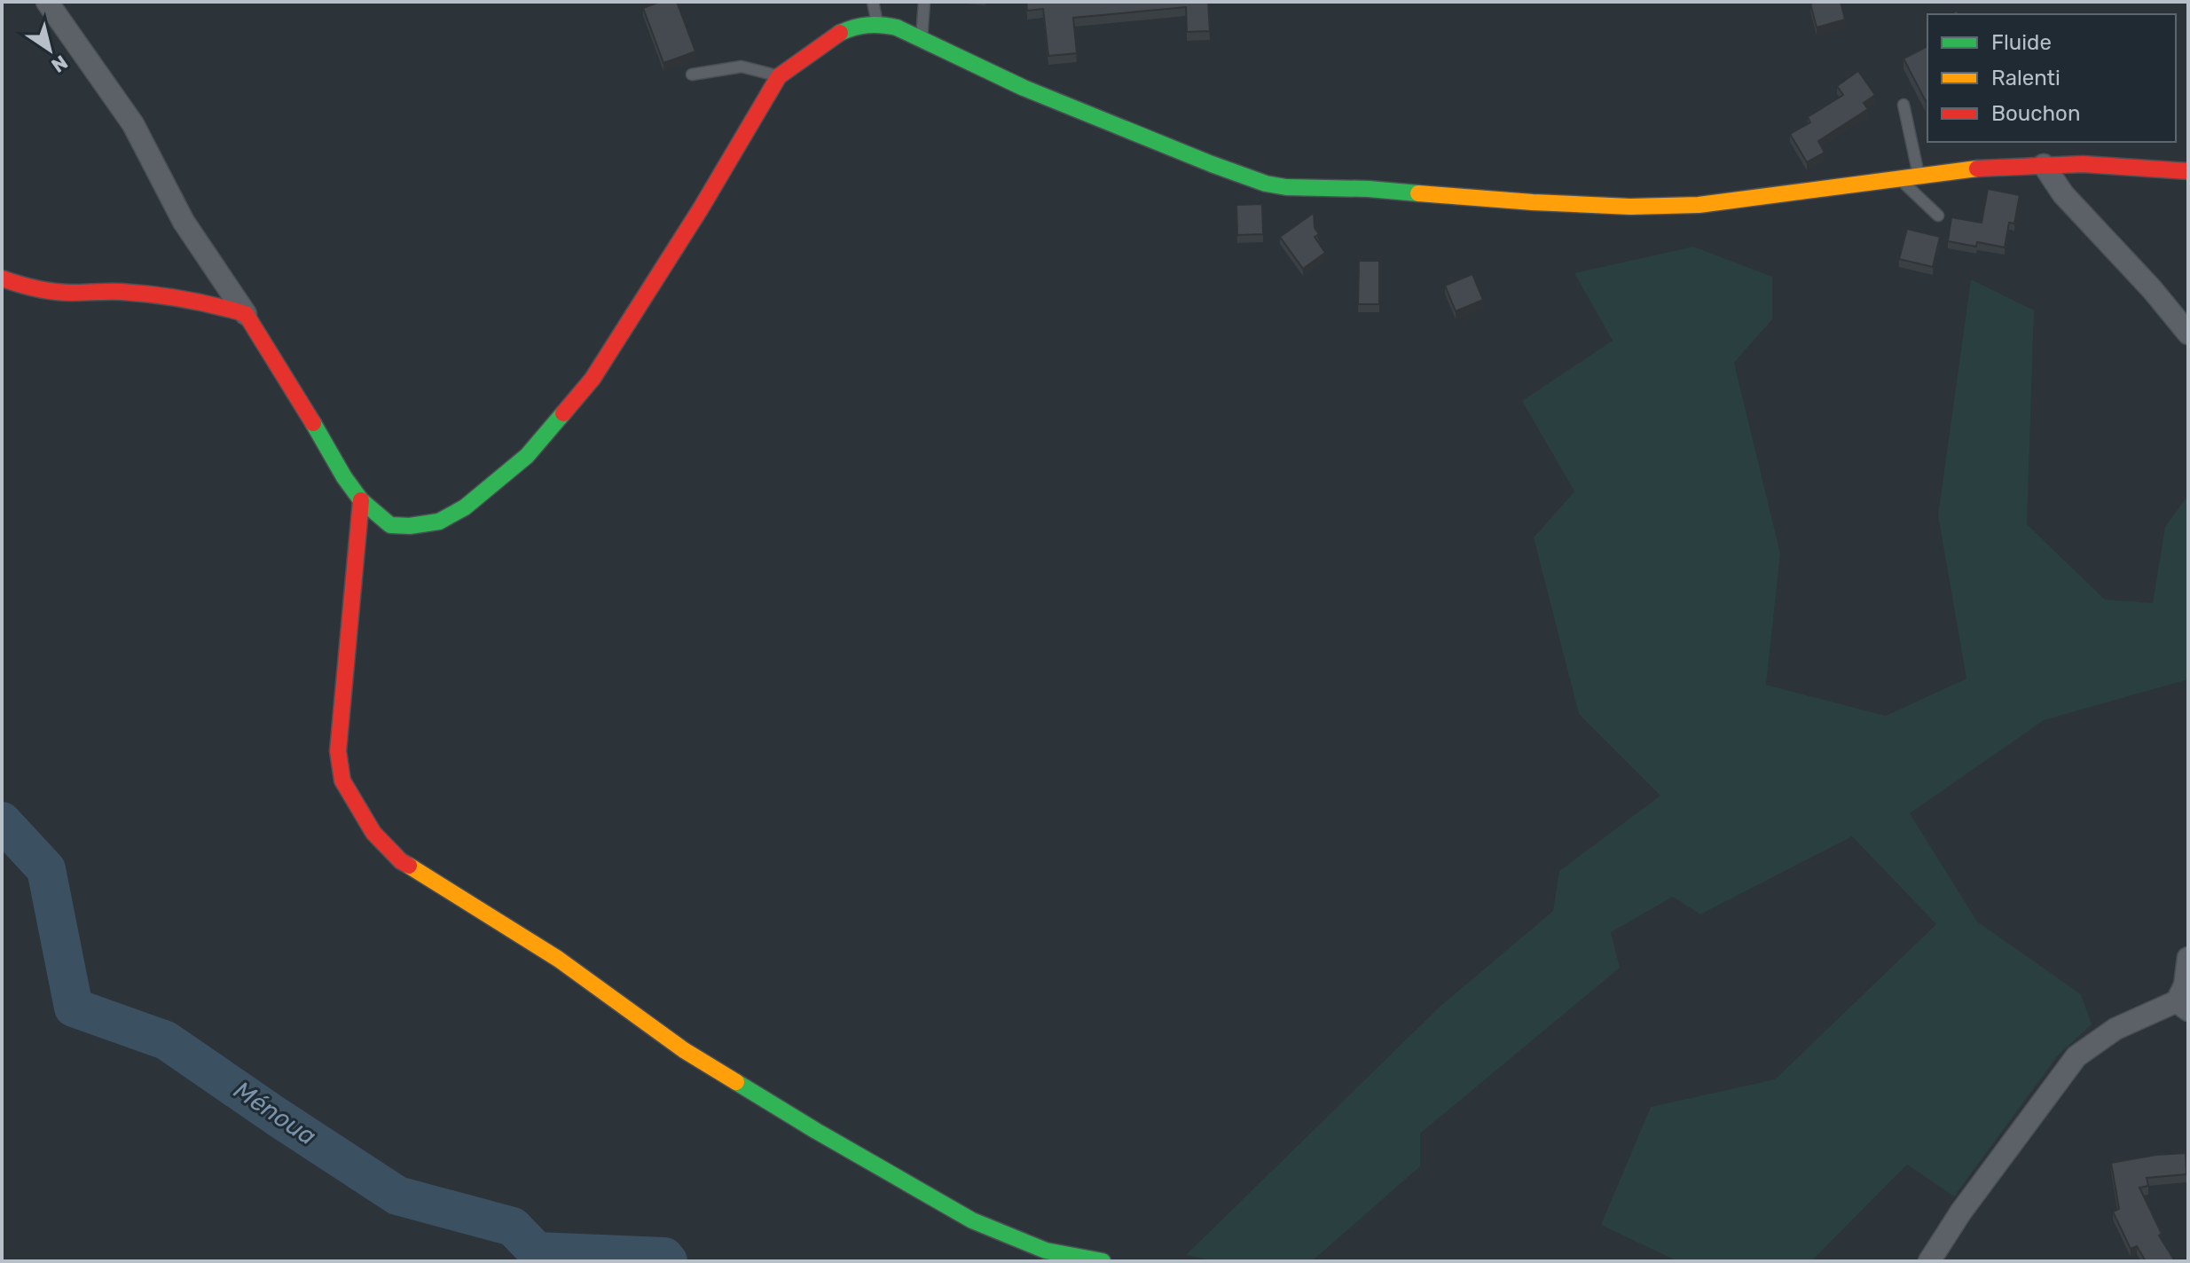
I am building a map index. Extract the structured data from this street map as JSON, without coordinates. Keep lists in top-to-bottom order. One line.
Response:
{"water":["Ménoua"],"legend":["Fluide","Ralenti","Bouchon"],"north":"bottom right"}
